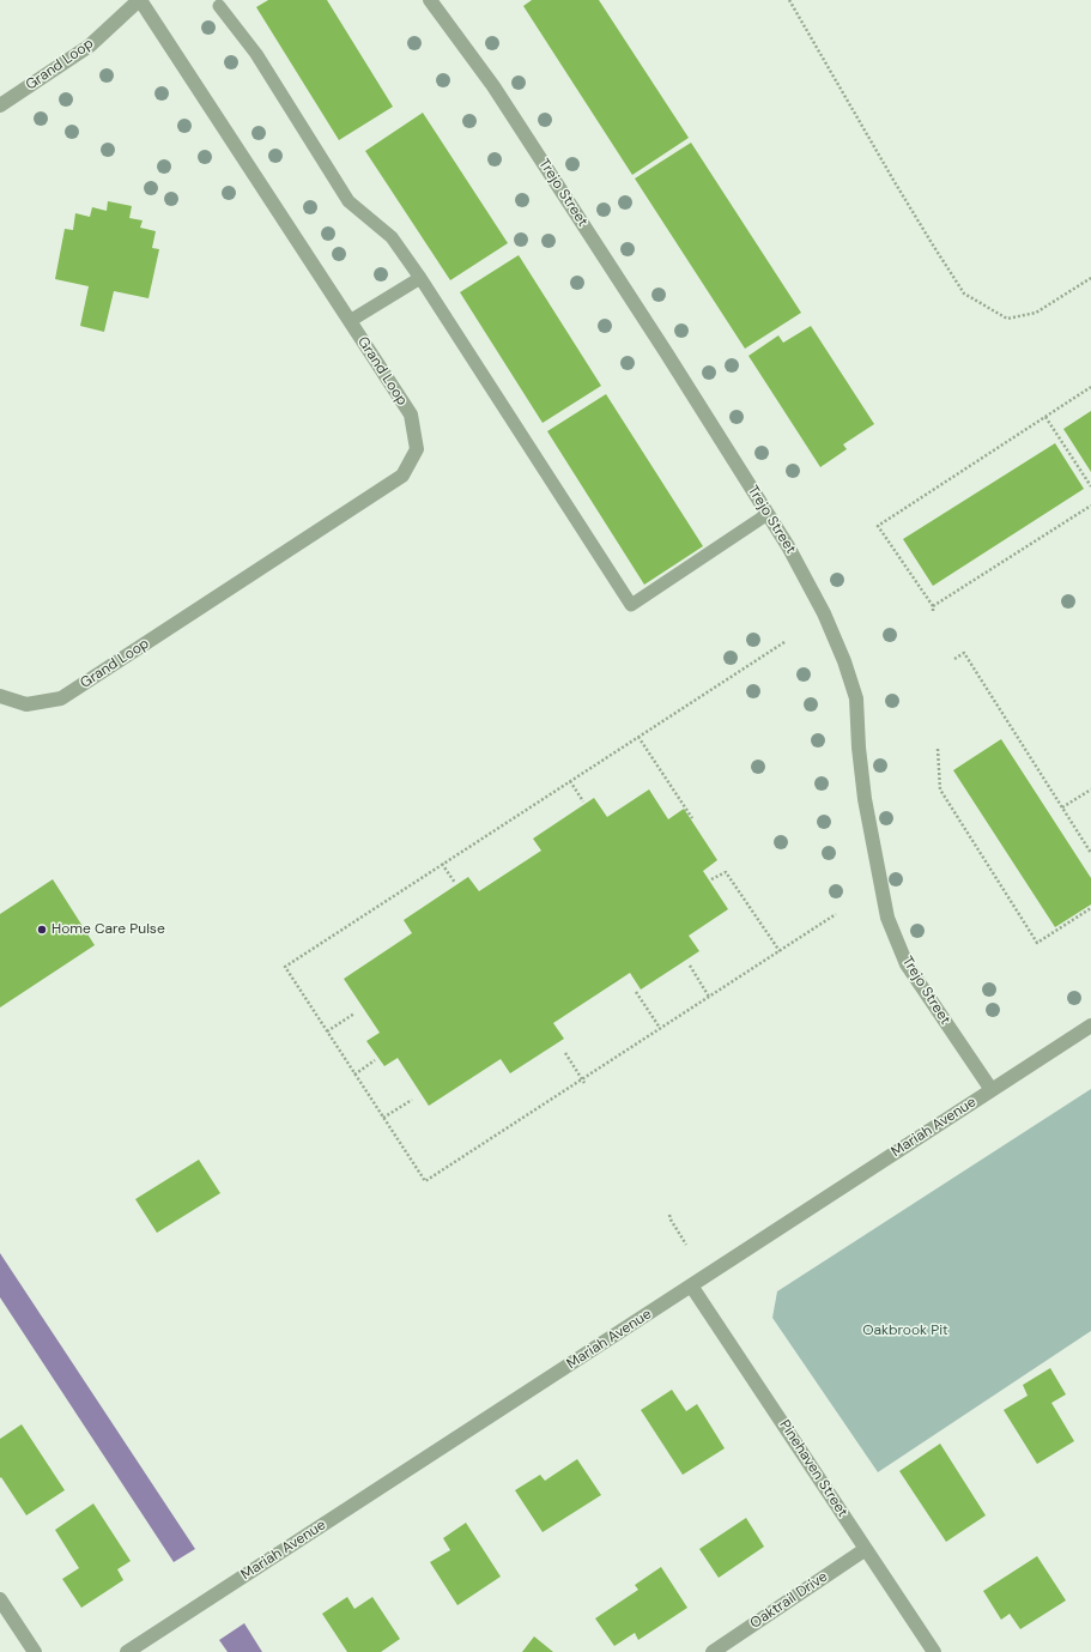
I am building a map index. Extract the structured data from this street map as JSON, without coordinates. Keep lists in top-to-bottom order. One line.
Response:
{"streets":{"street":["Grand Loop","Trejo Street","Mariah Avenue","Pinehaven Street","Oaktrail Drive"]},"crossings":[["Trejo Street","Mariah Avenue"],["Mariah Avenue","Pinehaven Street"],["Pinehaven Street","Oaktrail Drive"]],"parks":["Oakbrook Pit"],"places":["Home Care Pulse"]}
